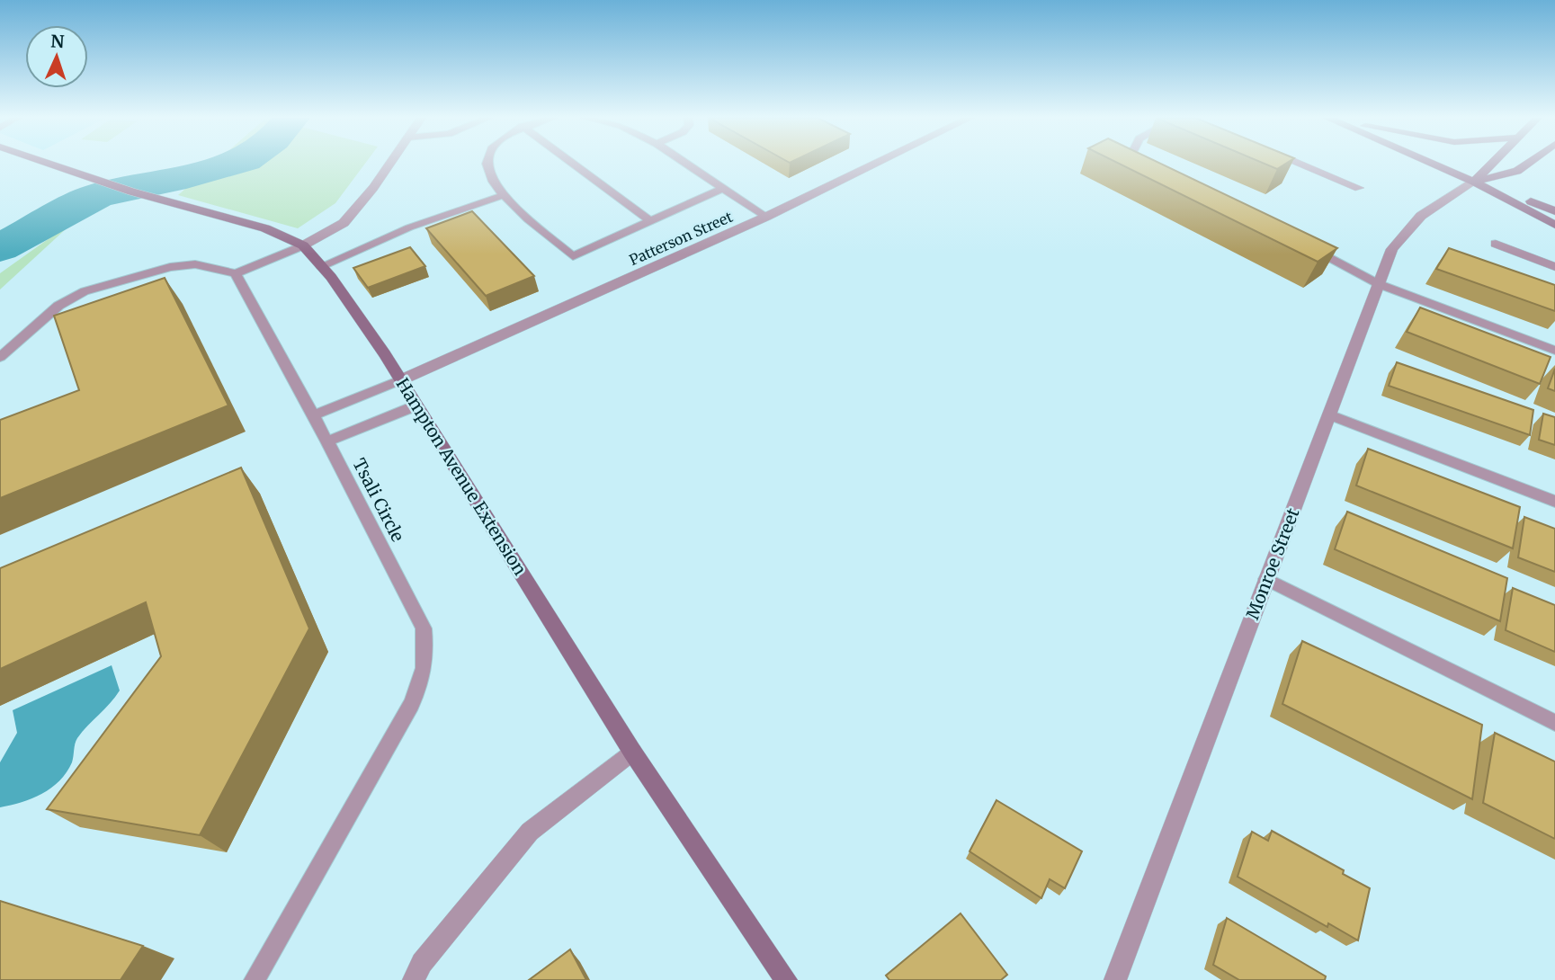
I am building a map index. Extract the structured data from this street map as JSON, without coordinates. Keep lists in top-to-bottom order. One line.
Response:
{"streets":{"street":["Patterson Street","Hampton Avenue Extension","Monroe Street"],"lane":["Tsali Circle"]},"crossings":[["Patterson Street","Hampton Avenue Extension"]],"north":"top"}
